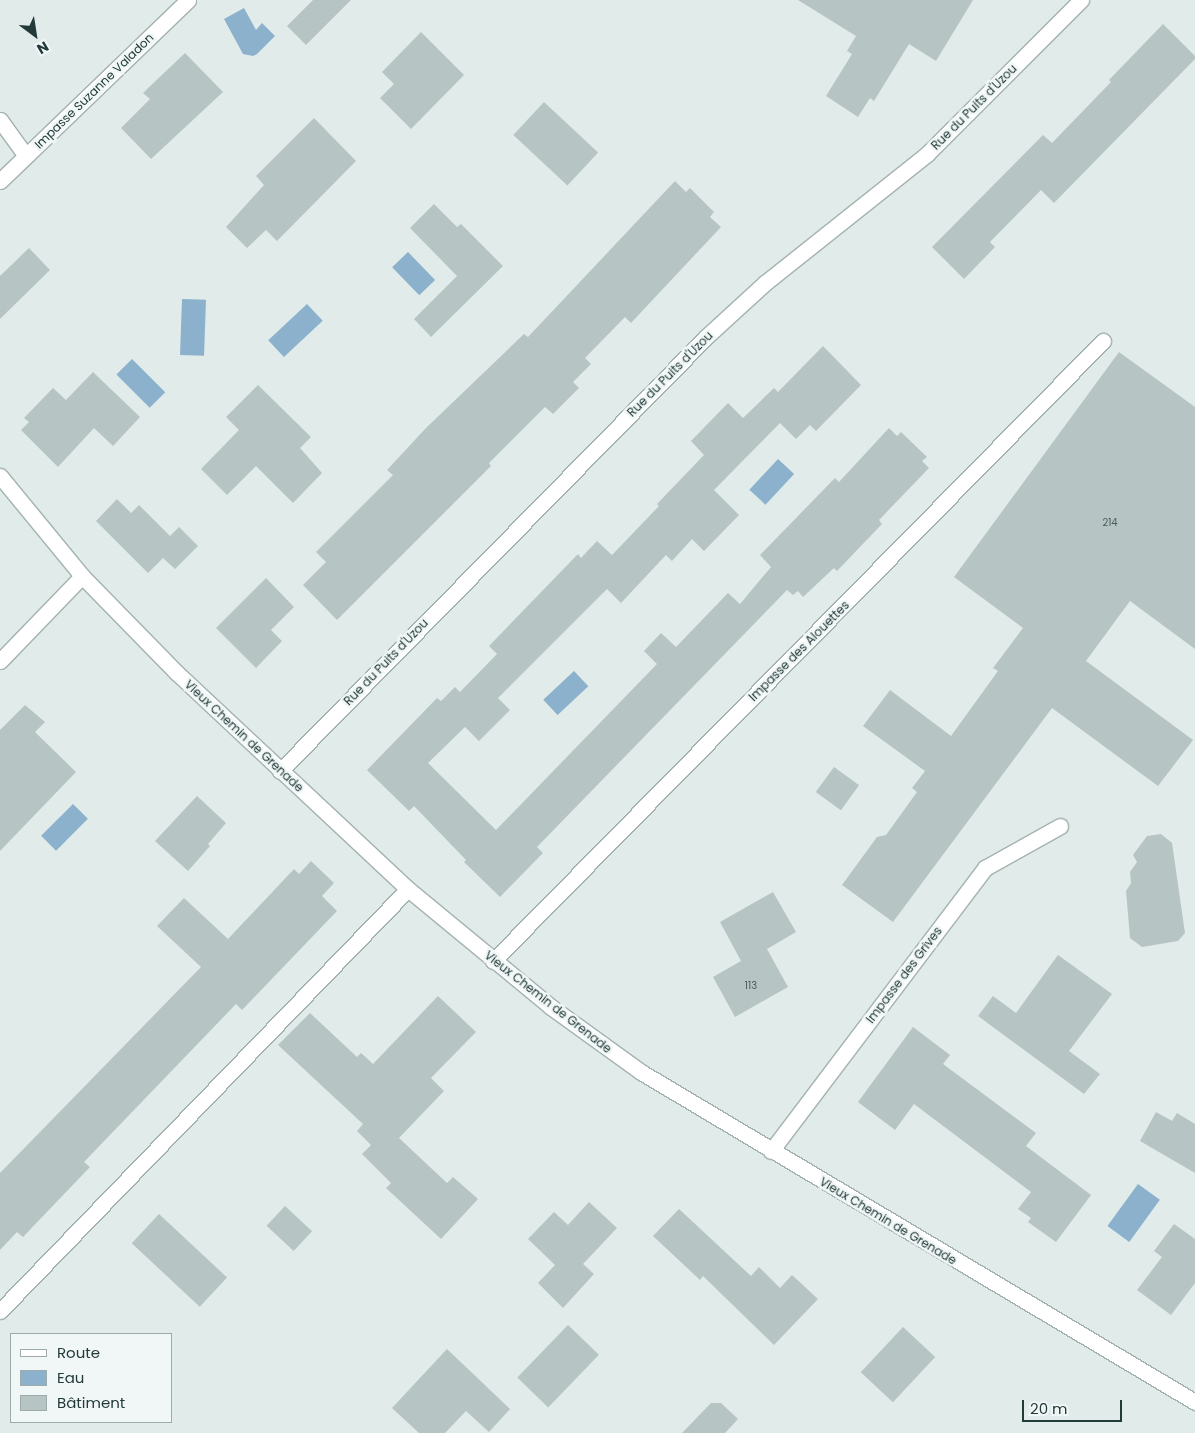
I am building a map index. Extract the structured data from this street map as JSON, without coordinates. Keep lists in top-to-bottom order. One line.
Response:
{"streets":{"street":["Impasse Suzanne Valadon","Rue du Puits d'Uzou","Impasse des Alouettes","Vieux Chemin de Grenade","Impasse des Grives"]},"crossings":[["Rue du Puits d'Uzou","Vieux Chemin de Grenade"],["Impasse des Alouettes","Vieux Chemin de Grenade"],["Vieux Chemin de Grenade","Impasse des Grives"]],"house_numbers":["214","113"],"legend":["Route","Eau","Bâtiment"],"scale_bar":"20 m","north":"bottom right"}
